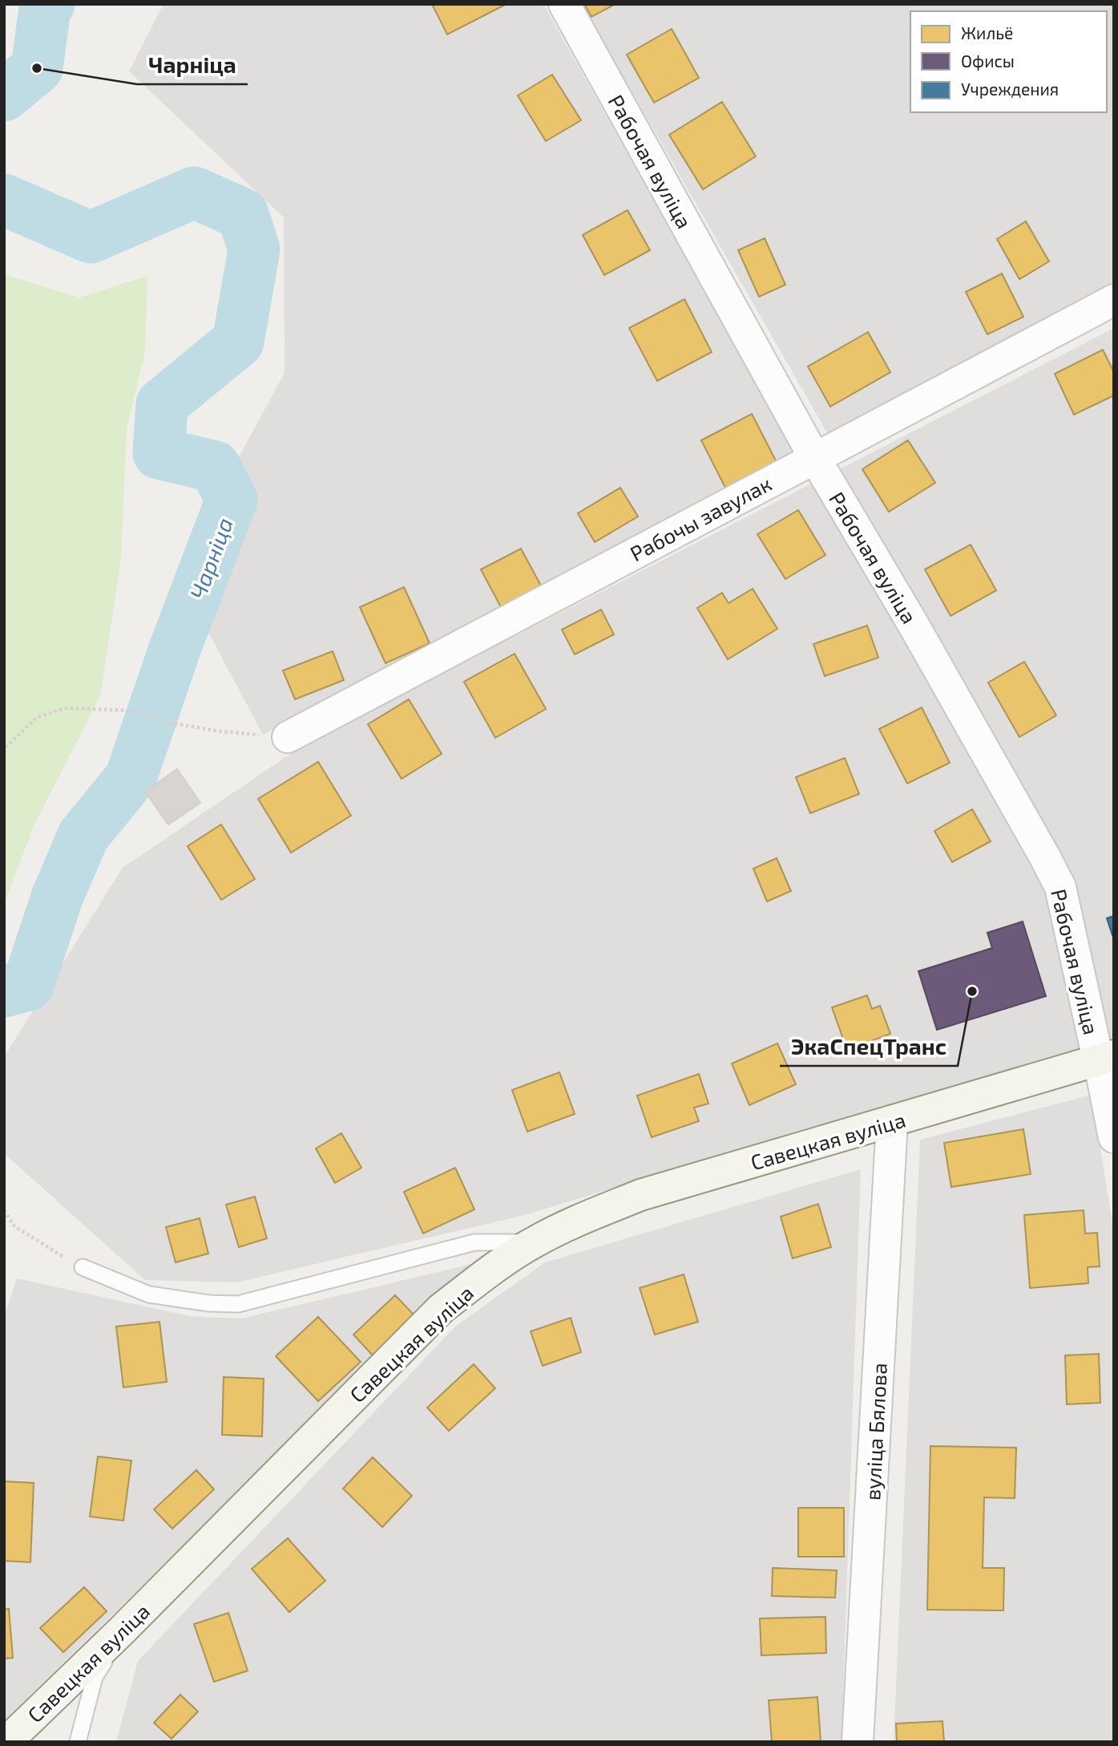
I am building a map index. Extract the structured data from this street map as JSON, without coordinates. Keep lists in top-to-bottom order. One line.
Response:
{"streets":{"main road":["Савецкая вуліца"],"street":["Рабочая вуліца","Рабочы завулак","вуліца Бялова"]},"crossings":[["Рабочая вуліца","Рабочы завулак"],["Рабочая вуліца","Савецкая вуліца"],["Савецкая вуліца","вуліца Бялова"]],"water":["Чарніца"],"places":["Чарніца","ЭкаСпецТранс"],"legend":["Жильё","Офисы","Учреждения"]}
